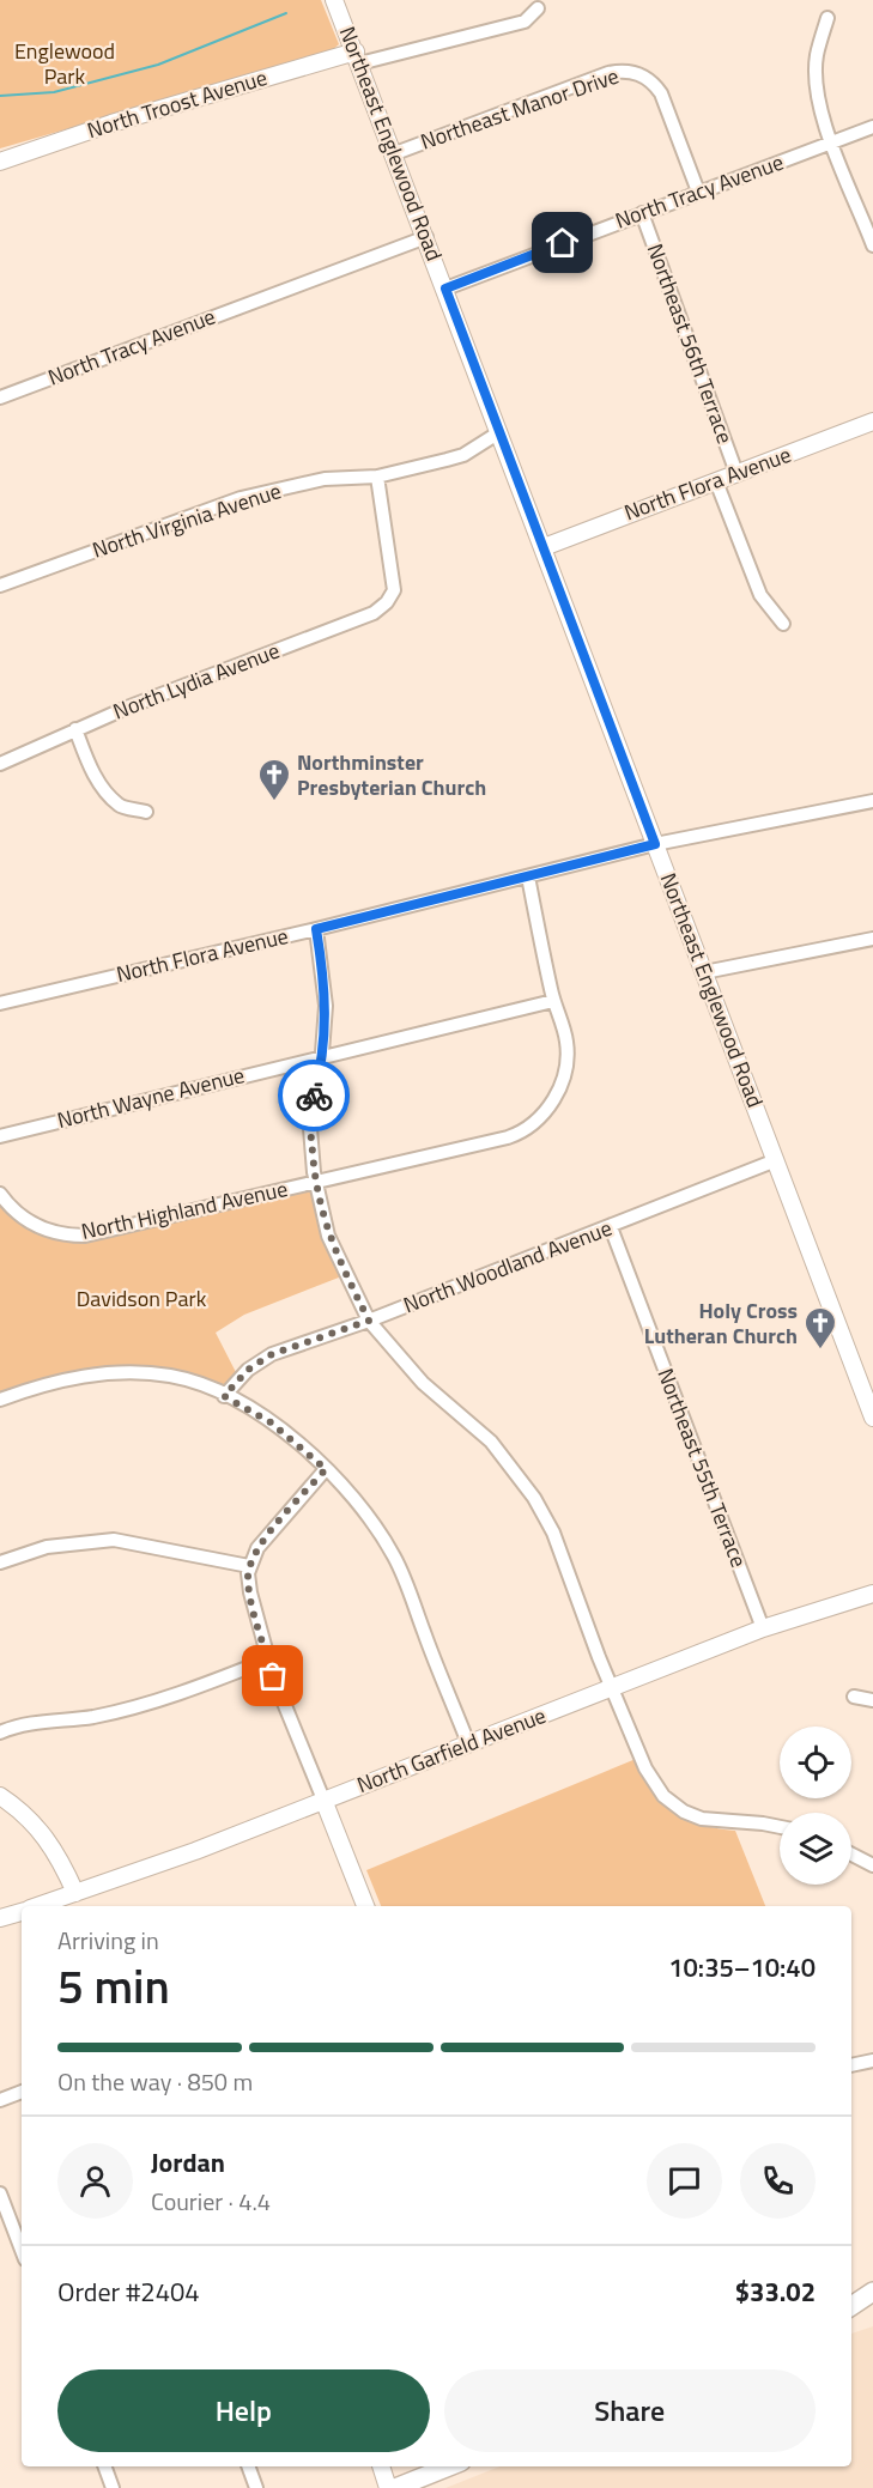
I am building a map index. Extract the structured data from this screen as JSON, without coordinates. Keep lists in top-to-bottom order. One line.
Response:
{"streets":{"street":["North Troost Avenue","Northeast Manor Drive","Northeast Englewood Road","North Tracy Avenue","Northeast 56th Terrace","North Flora Avenue","North Virginia Avenue","North Lydia Avenue","North Wayne Avenue","North Highland Avenue","North Woodland Avenue","Northeast 55th Terrace","North Garfield Avenue"]},"crossings":[["North Troost Avenue","Northeast Englewood Road"],["Northeast Manor Drive","Northeast Englewood Road"],["Northeast Manor Drive","North Tracy Avenue"],["Northeast Englewood Road","North Tracy Avenue"],["Northeast Englewood Road","North Flora Avenue"],["Northeast Englewood Road","North Virginia Avenue"],["Northeast Englewood Road","North Woodland Avenue"],["North Tracy Avenue","Northeast 56th Terrace"],["Northeast 56th Terrace","North Flora Avenue"],["North Virginia Avenue","North Lydia Avenue"],["North Wayne Avenue","North Highland Avenue"],["North Woodland Avenue","Northeast 55th Terrace"],["Northeast 55th Terrace","North Garfield Avenue"]],"parks":["Englewood Park","Davidson Park"],"places":{"church":["Northminster Presbyterian Church","Holy Cross Lutheran Church"]},"page":{"heading":["5 min","Arriving in","10:35–10:40"],"panel":["Jordan","Courier · 4.4","Order #2404","$33.02"],"bar":"On the way · 850 m","buttons":["Help","Share"]}}
